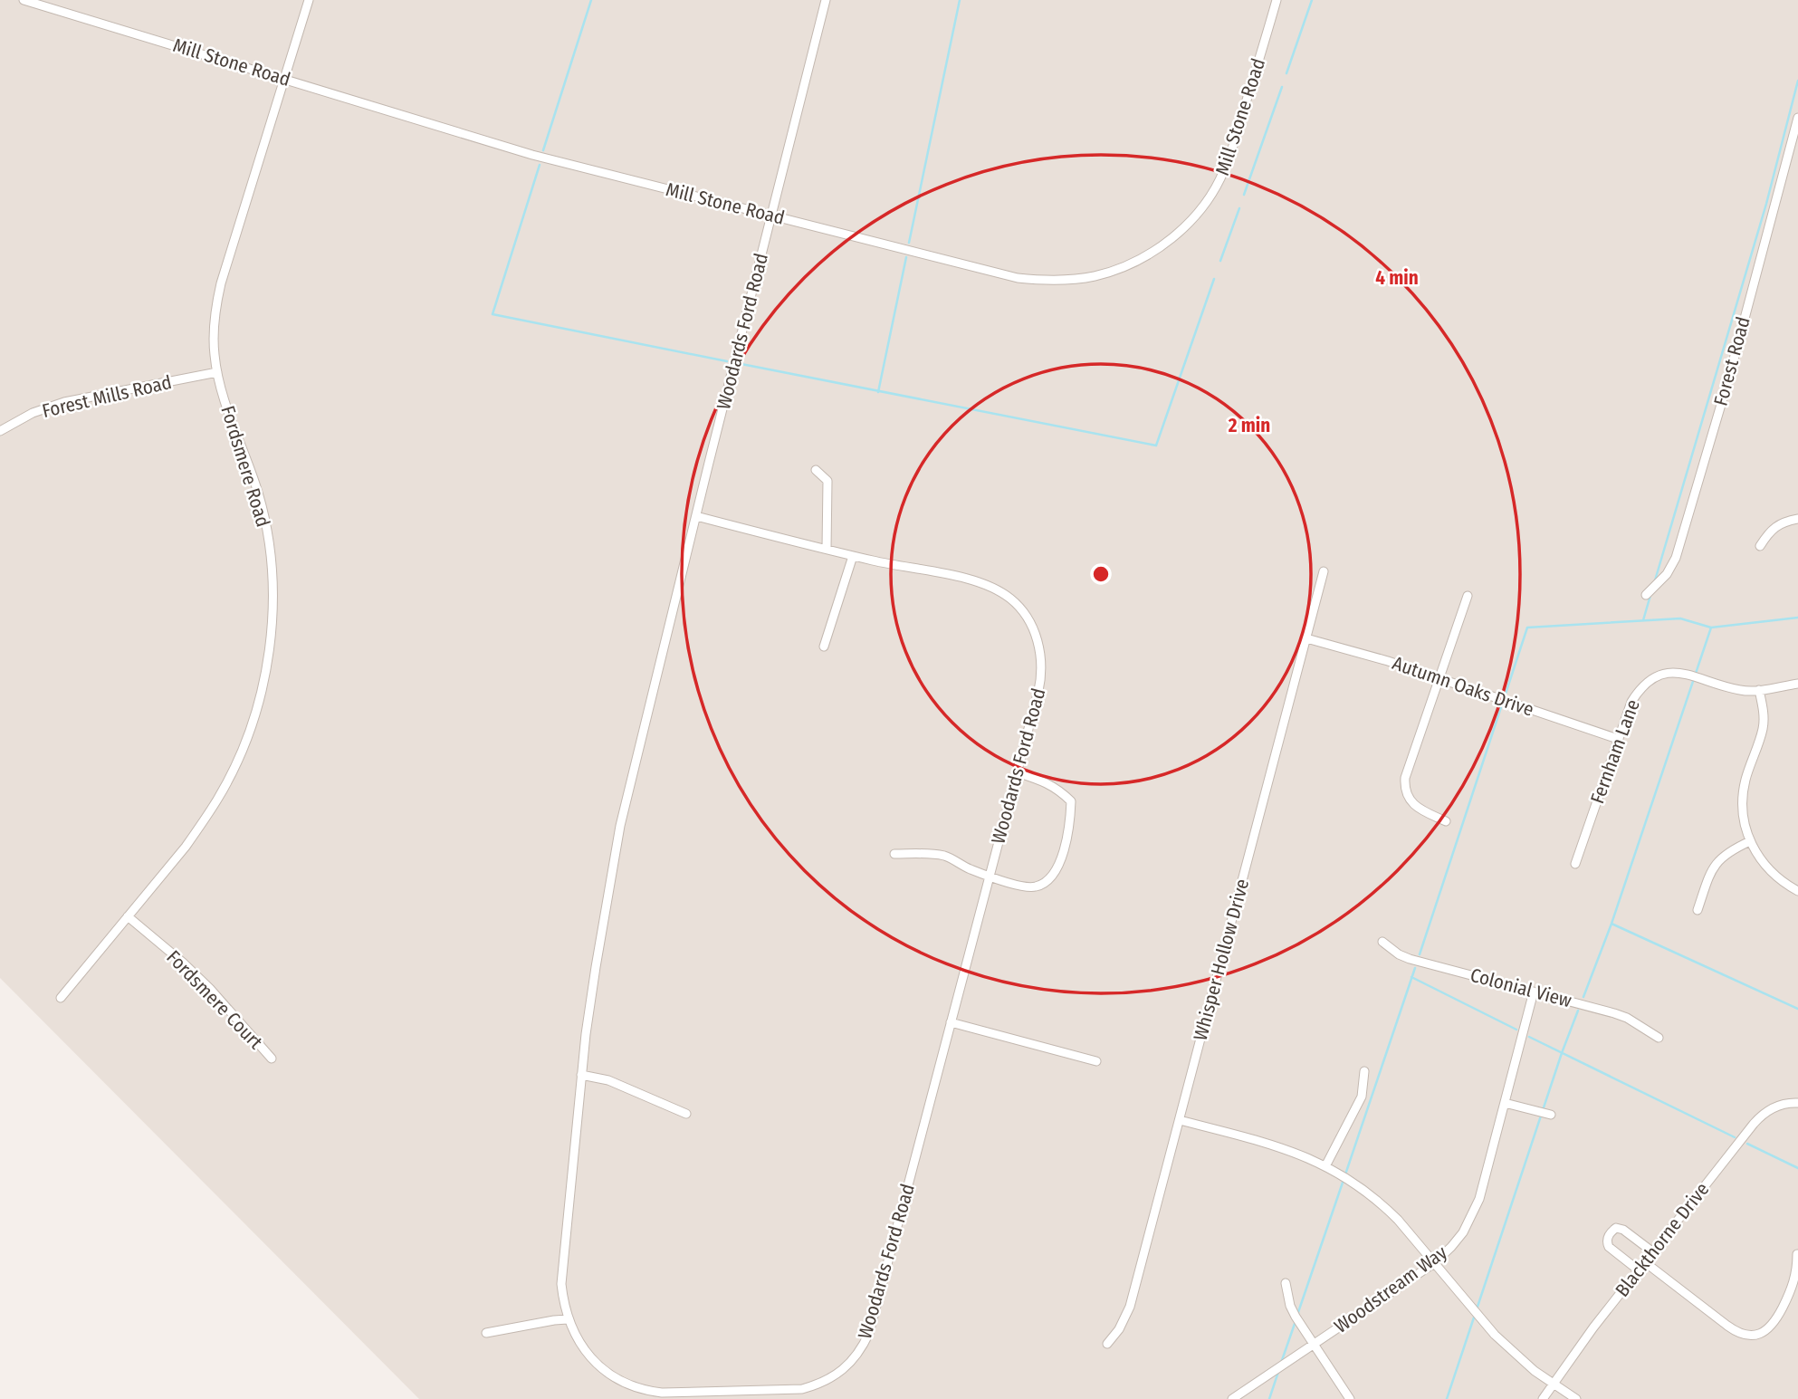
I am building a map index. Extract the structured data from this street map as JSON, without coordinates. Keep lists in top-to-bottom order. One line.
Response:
{"streets":{"street":["Mill Stone Road","Woodards Ford Road","Forest Road","Forest Mills Road","Fordsmere Road","Autumn Oaks Drive","Fernham Lane","Whisper Hollow Drive","Colonial View","Fordsmere Court","Blackthorne Drive","Woodstream Way"]},"crossings":[["Mill Stone Road","Woodards Ford Road"],["Mill Stone Road","Fordsmere Road"],["Forest Mills Road","Fordsmere Road"],["Fordsmere Road","Fordsmere Court"],["Autumn Oaks Drive","Fernham Lane"],["Autumn Oaks Drive","Whisper Hollow Drive"],["Colonial View","Woodstream Way"]],"rings":["4 min","2 min"]}
